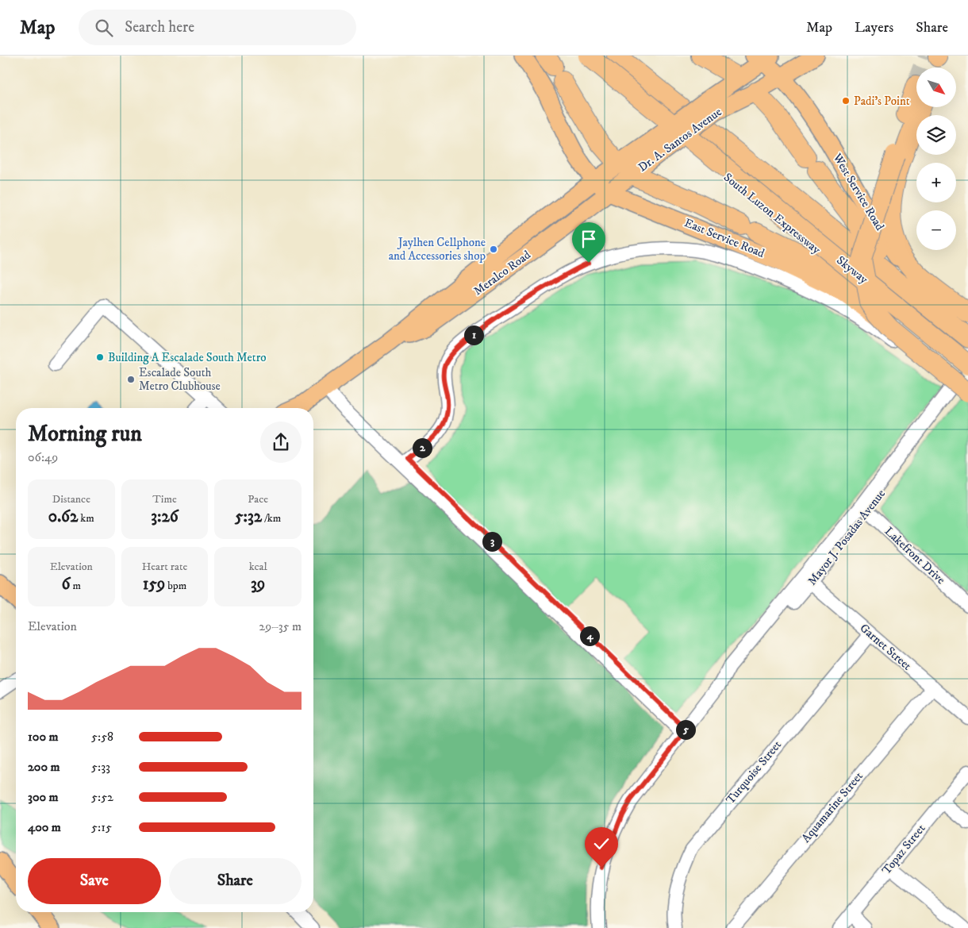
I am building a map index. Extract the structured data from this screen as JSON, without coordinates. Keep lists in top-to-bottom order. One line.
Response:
{"streets":{"highway":["South Luzon Expressway","Skyway"],"main road":["Dr. A. Santos Avenue","West Service Road","East Service Road","Meralco Road"],"street":["Mayor J. Posadas Avenue","Lakefront Drive","Garnet Street","Turquoise Street","Aquamarine Street","Topaz Street"]},"crossings":[["Dr. A. Santos Avenue","West Service Road"],["Dr. A. Santos Avenue","East Service Road"],["Dr. A. Santos Avenue","Meralco Road"],["South Luzon Expressway","East Service Road"],["South Luzon Expressway","Skyway"],["South Luzon Expressway","Mayor J. Posadas Avenue"],["East Service Road","Skyway"],["East Service Road","Meralco Road"],["East Service Road","Mayor J. Posadas Avenue"],["Skyway","Mayor J. Posadas Avenue"],["Mayor J. Posadas Avenue","Lakefront Drive"],["Mayor J. Posadas Avenue","Garnet Street"],["Garnet Street","Turquoise Street"],["Garnet Street","Aquamarine Street"]],"places":["Padi's Point","Jaylhen Cellphone and Accessories shop","Building A Escalade South Metro","Escalade South Metro Clubhouse"],"north":"bottom right","page":{"header":"Map","search":"Search here","nav":["Map","Layers","Share"],"map_buttons":["+","−"],"pins":["1","2","3","4","5"],"heading":["Morning run","06:49"],"stats":[["Distance","0.62 km"],["Time","3:26"],["Pace","5:32 /km"],["Elevation","6 m"],["Heart rate","159 bpm"],["kcal","39"]],"chart":["Elevation","29–35 m"],"list":[{"name":"100 m","note":"5:58"},{"name":"200 m","note":"5:33"},{"name":"300 m","note":"5:52"},{"name":"400 m","note":"5:15"}],"buttons":["Save","Share"]}}
